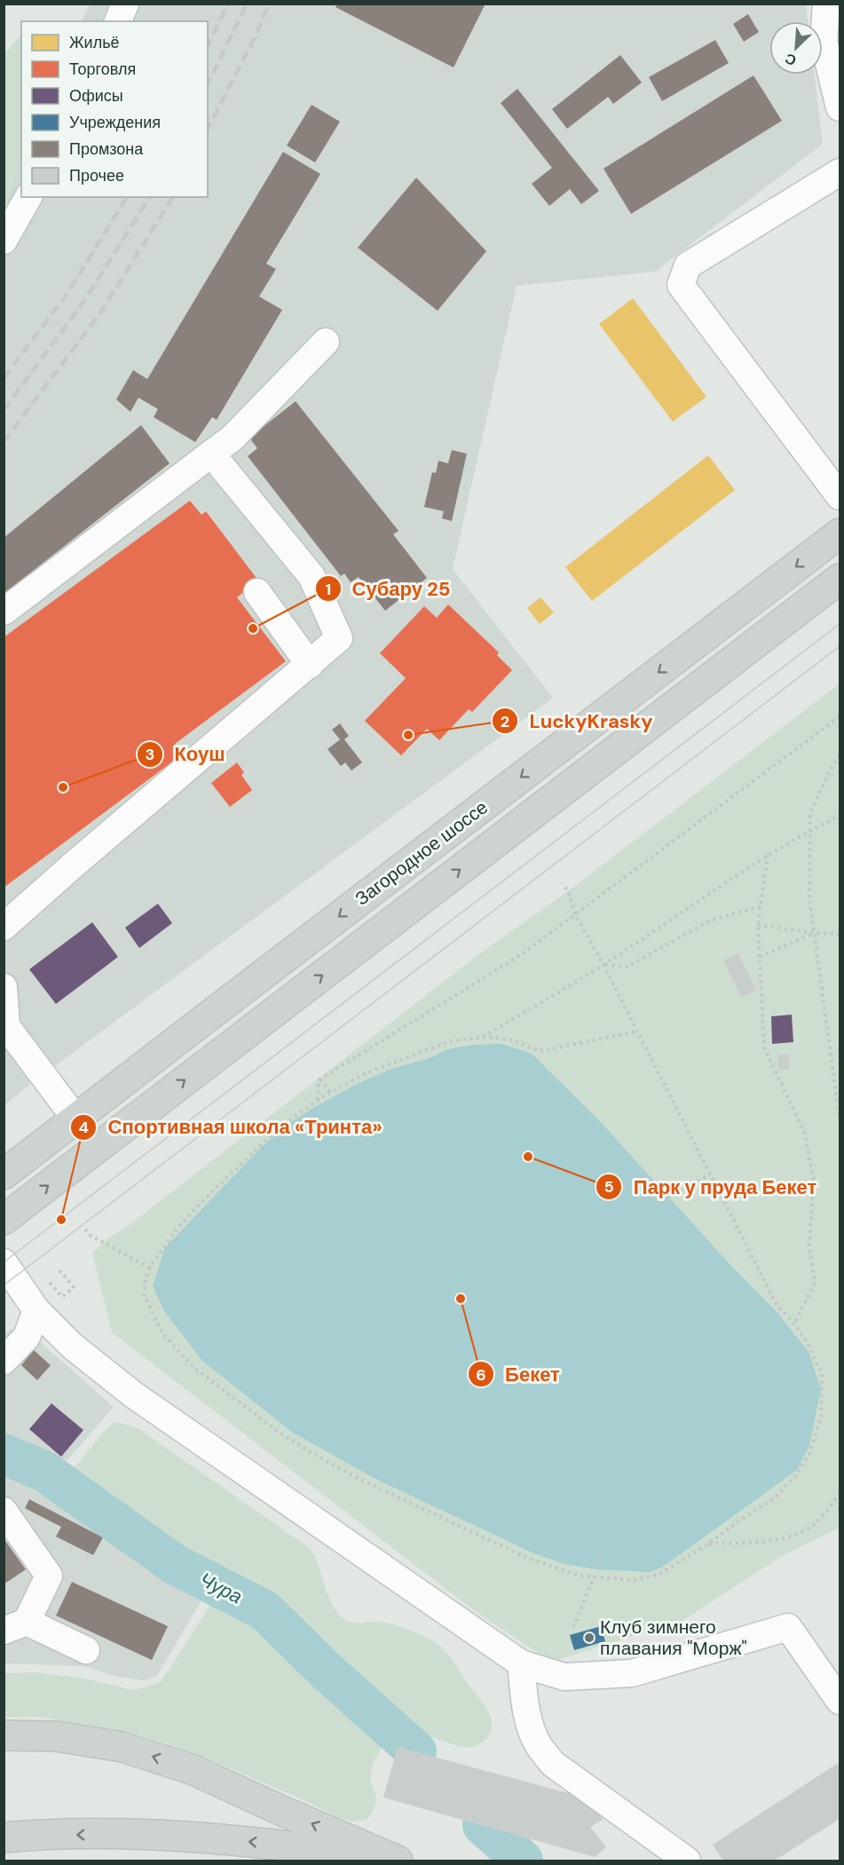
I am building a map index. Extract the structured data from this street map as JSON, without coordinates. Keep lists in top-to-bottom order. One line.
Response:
{"streets":{"main road":["Загородное шоссе"]},"water":["Чура"],"places":["Субару 25","LuckyKrasky","Коуш","Парк у пруда Бекет","Спортивная школа «Тринта»","Бекет","Клуб зимнего плавания \"Морж\""],"legend":["Жильё","Торговля","Офисы","Учреждения","Промзона","Прочее"],"north":"bottom left"}
